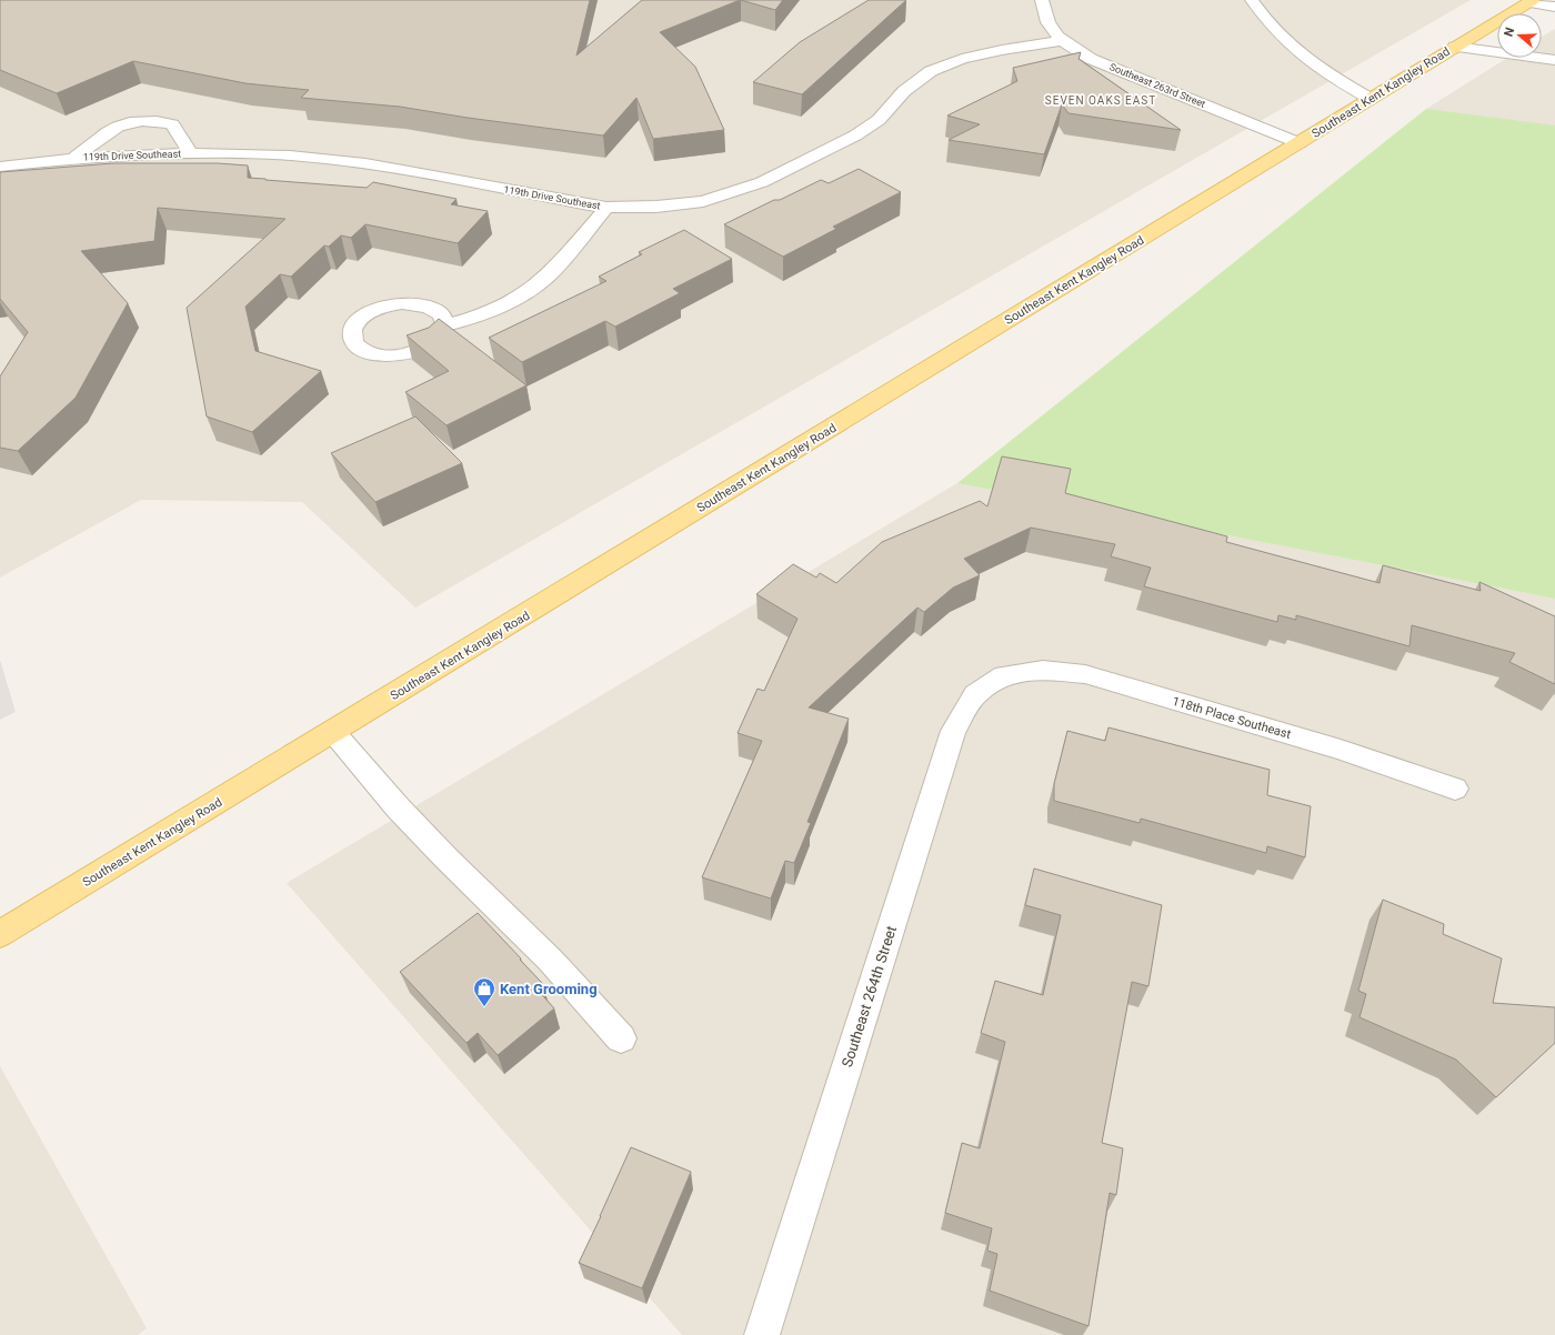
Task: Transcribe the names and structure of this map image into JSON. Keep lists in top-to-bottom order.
{
  "streets": {
    "main road": ["Southeast Kent Kangley Road"],
    "street": [
      "Southeast 263rd Street",
      "119th Drive Southeast",
      "118th Place Southeast",
      "Southeast 264th Street"
    ]
  },
  "crossings": [
    ["Southeast 263rd Street", "Southeast Kent Kangley Road"],
    ["Southeast 263rd Street", "119th Drive Southeast"],
    ["118th Place Southeast", "Southeast 264th Street"]
  ],
  "districts": ["SEVEN OAKS EAST"],
  "places": {
    "shop": ["Kent Grooming"]
  },
  "north": "left"
}
